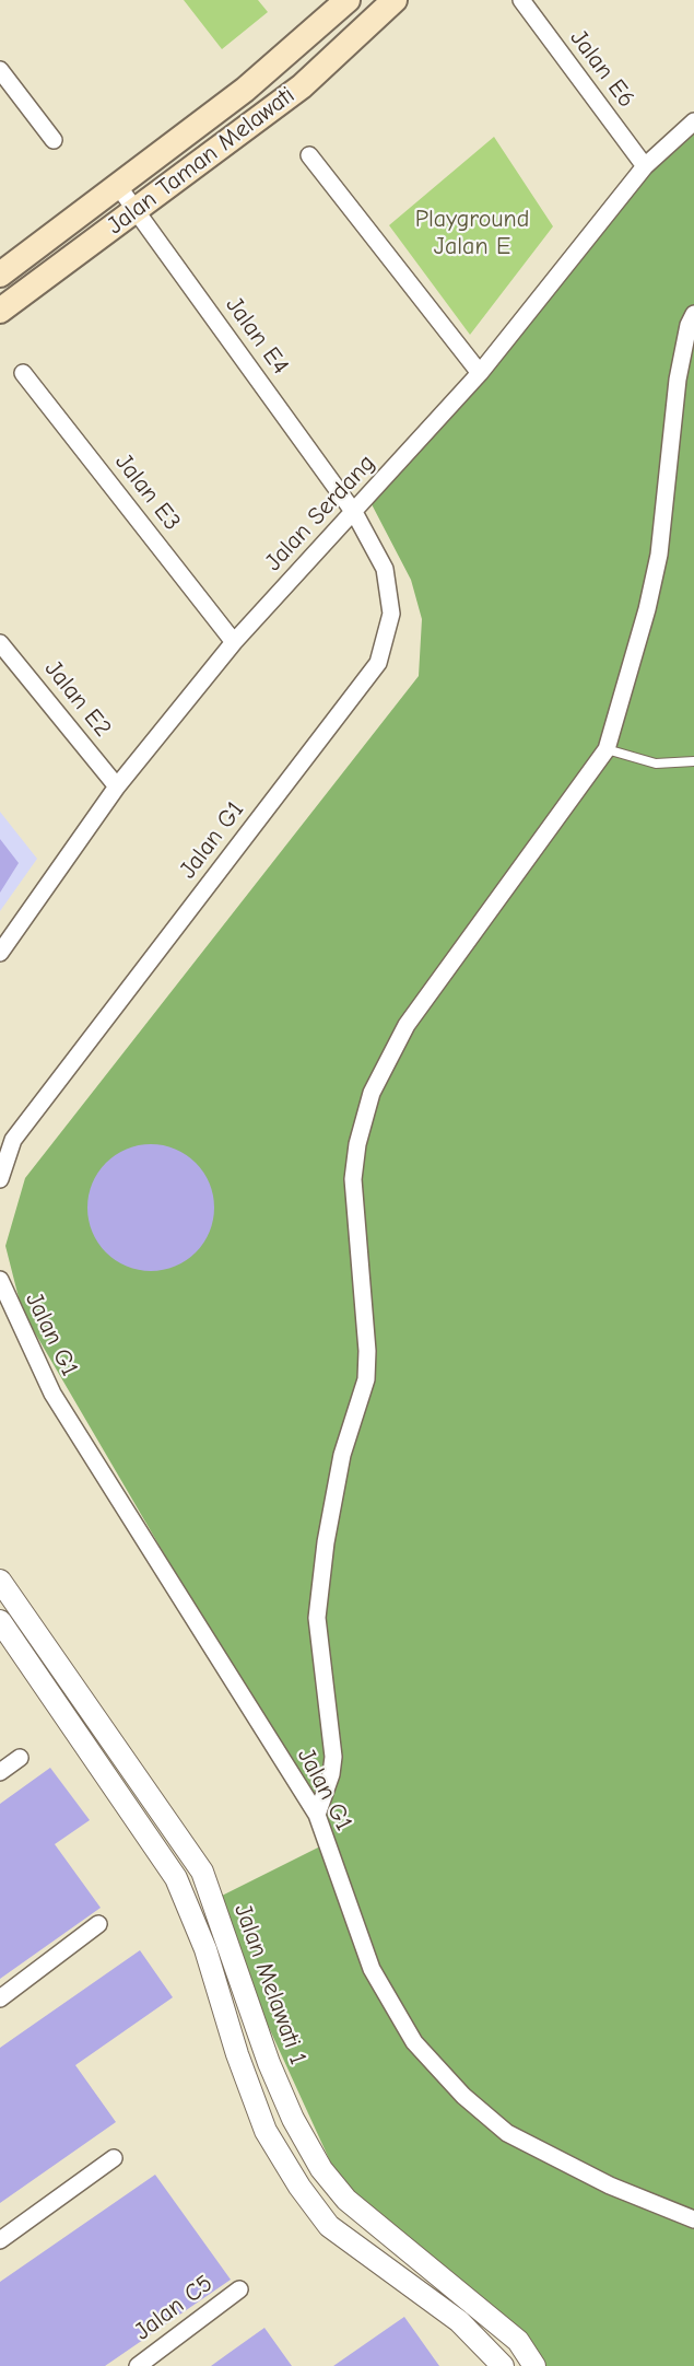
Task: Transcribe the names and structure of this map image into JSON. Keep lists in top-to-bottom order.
{
  "streets": {
    "main road": ["Jalan Taman Melawati"],
    "street": [
      "Jalan E6",
      "Jalan E4",
      "Jalan E3",
      "Jalan Serdang",
      "Jalan E2",
      "Jalan G1",
      "Jalan Melawati 1",
      "Jalan C5"
    ]
  },
  "crossings": [
    ["Jalan E6", "Jalan Serdang"],
    ["Jalan Taman Melawati", "Jalan E4"],
    ["Jalan E4", "Jalan Serdang"],
    ["Jalan E4", "Jalan G1"],
    ["Jalan E3", "Jalan Serdang"],
    ["Jalan Serdang", "Jalan E2"],
    ["Jalan Serdang", "Jalan G1"]
  ],
  "parks": ["Playground Jalan E"]
}
